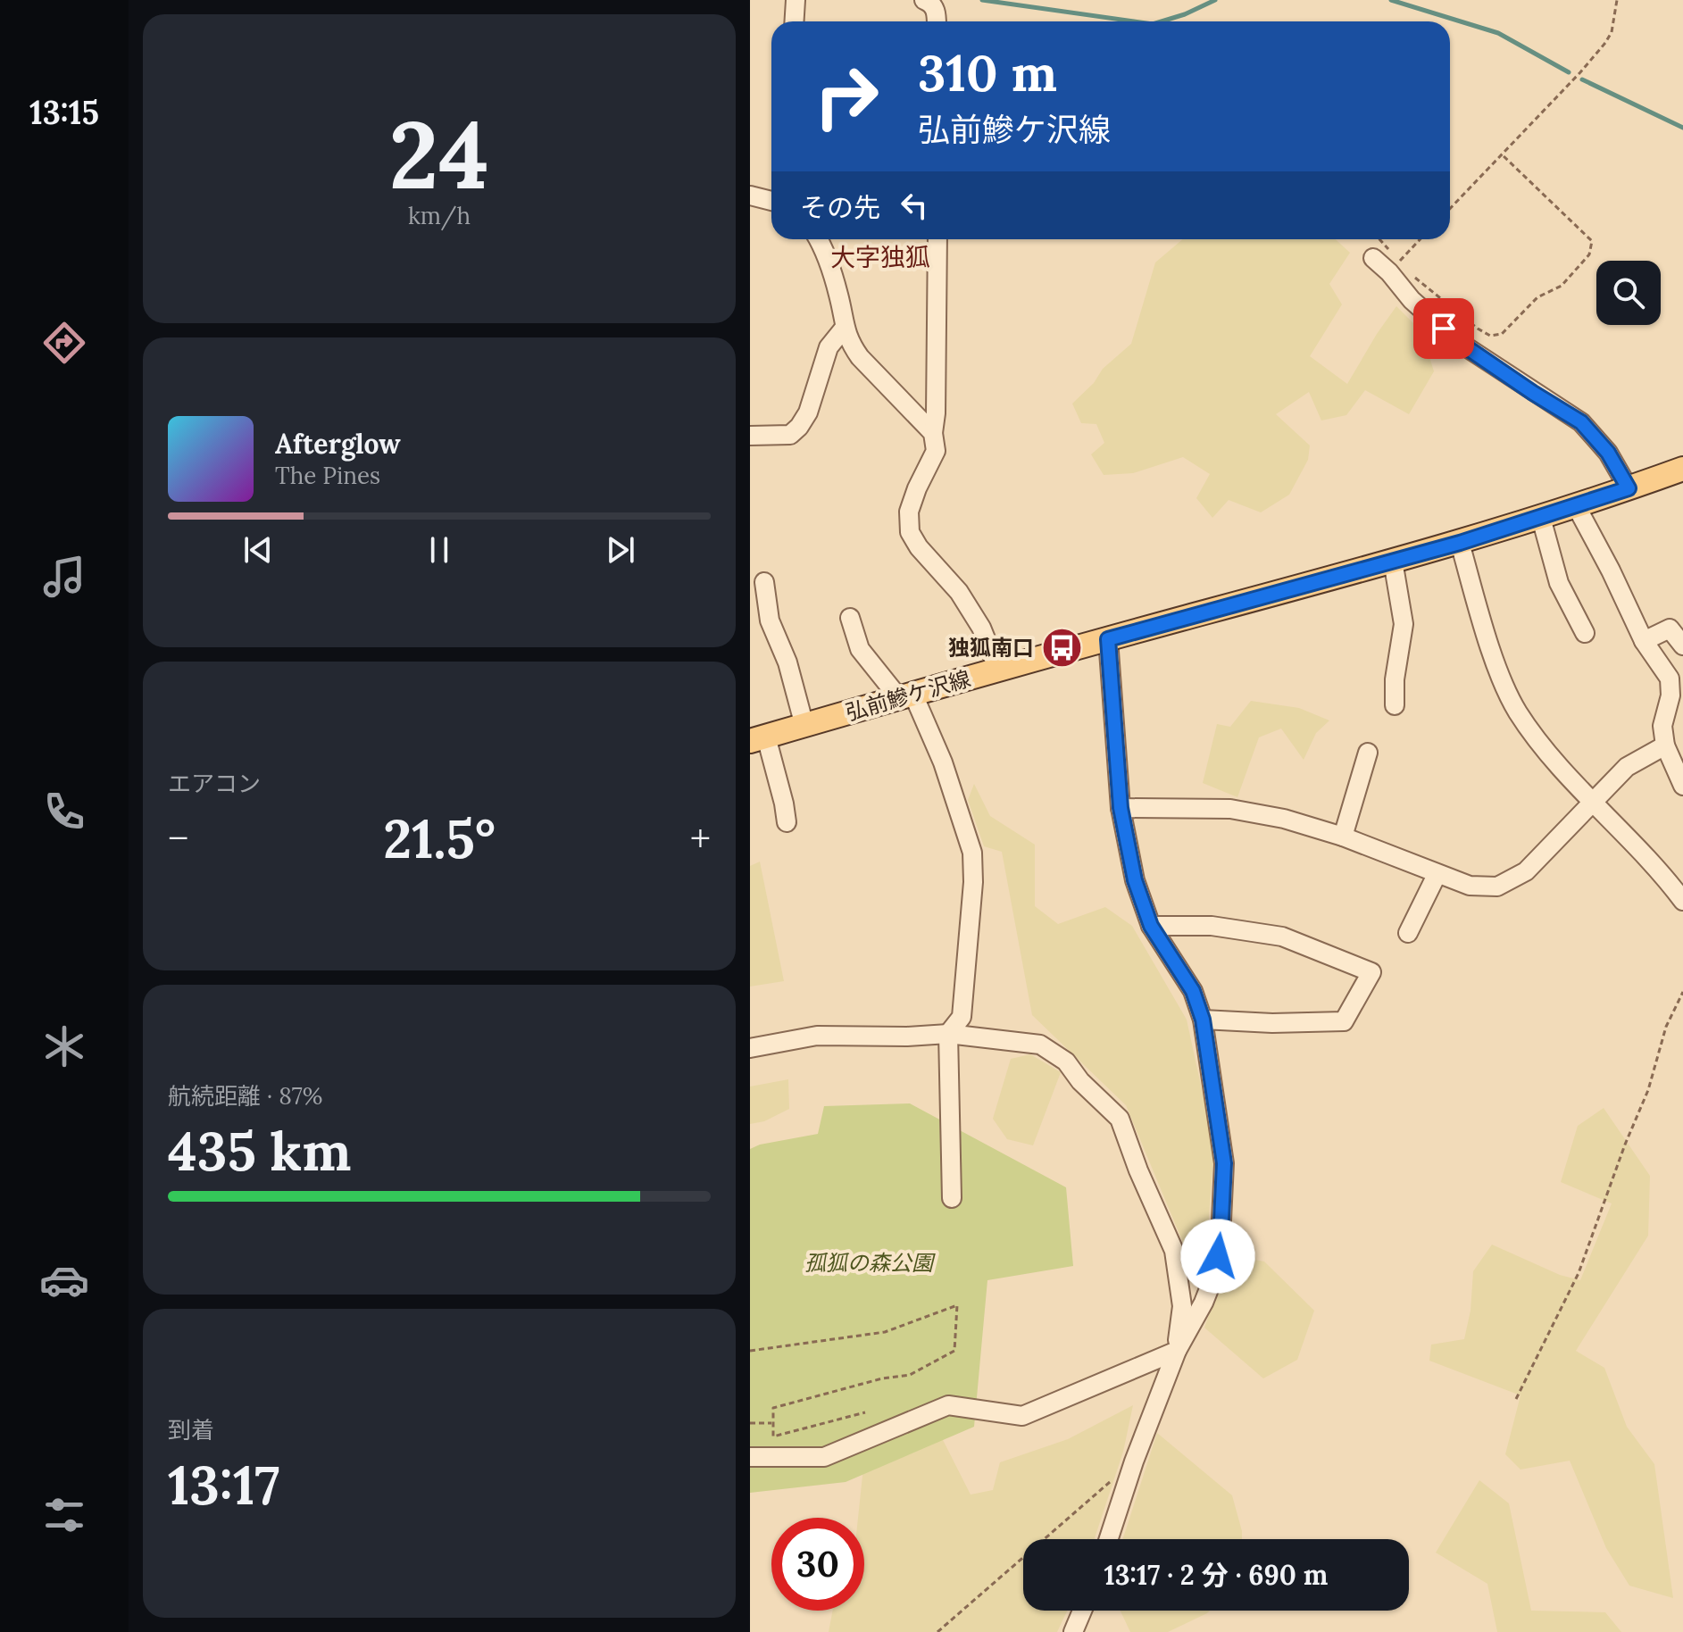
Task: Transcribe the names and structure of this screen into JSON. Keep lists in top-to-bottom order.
{
  "streets": {
    "main road": ["弘前鰺ケ沢線"]
  },
  "districts": ["大字独狐"],
  "parks": ["孤狐の森公園"],
  "places": {
    "bus stop": ["独狐南口"]
  },
  "page": {
    "tabs": "13:15",
    "tile": [
      ["24", "km/h"],
      "エアコン",
      ["航続距離 · 87%", "435 km"],
      ["到着", "13:17"]
    ],
    "turn": ["310 m", "弘前鰺ケ沢線"],
    "then": "その先",
    "song": ["Afterglow", "The Pines"],
    "heat": ["−", "21.5°", "+"],
    "limit": "30",
    "trip": "13:17 · 2 分 · 690 m"
  }
}
